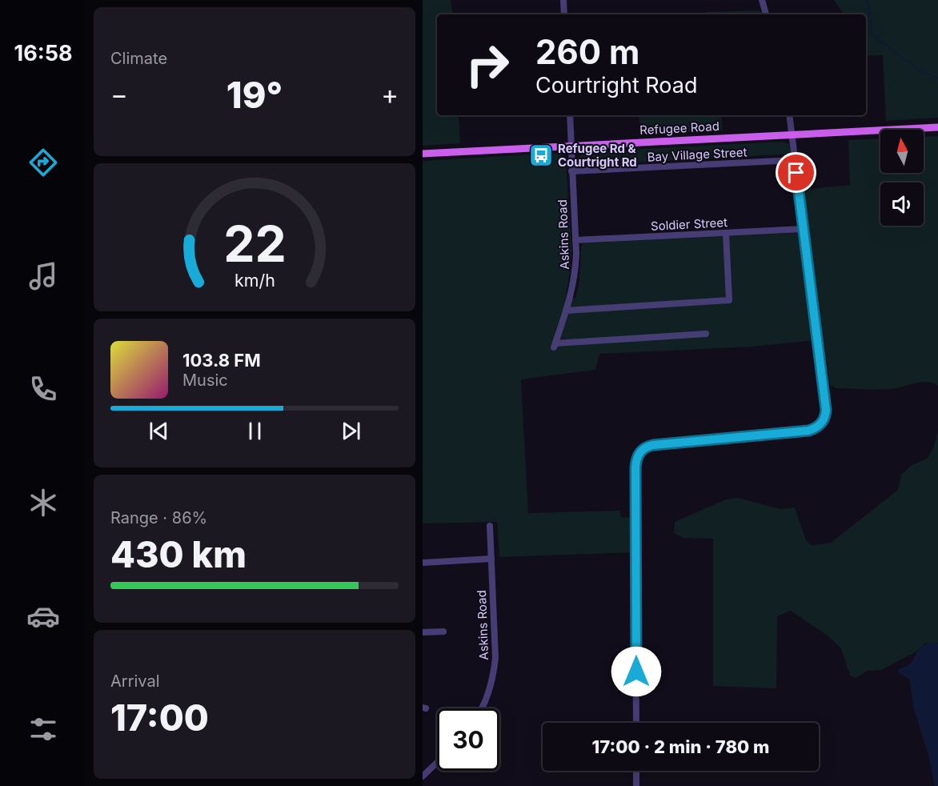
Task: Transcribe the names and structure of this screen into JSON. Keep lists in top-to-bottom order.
{
  "streets": {
    "main road": ["Refugee Road"],
    "street": ["Bay Village Street", "Soldier Street", "Askins Road"]
  },
  "crossings": [
    ["Refugee Road", "Askins Road"],
    ["Bay Village Street", "Askins Road"],
    ["Soldier Street", "Askins Road"]
  ],
  "places": {
    "bus stop": ["Refugee Rd & Courtright Rd"]
  },
  "north": "top",
  "page": {
    "tabs": "16:58",
    "tile": [
      "Climate",
      ["Range · 86%", "430 km"],
      ["Arrival", "17:00"]
    ],
    "turn": ["260 m", "Courtright Road"],
    "heat": ["−", "19°", "+"],
    "song": ["103.8 FM", "Music"],
    "limit": "30",
    "trip": "17:00 · 2 min · 780 m",
    "gauge": ["22", "km/h"]
  }
}
